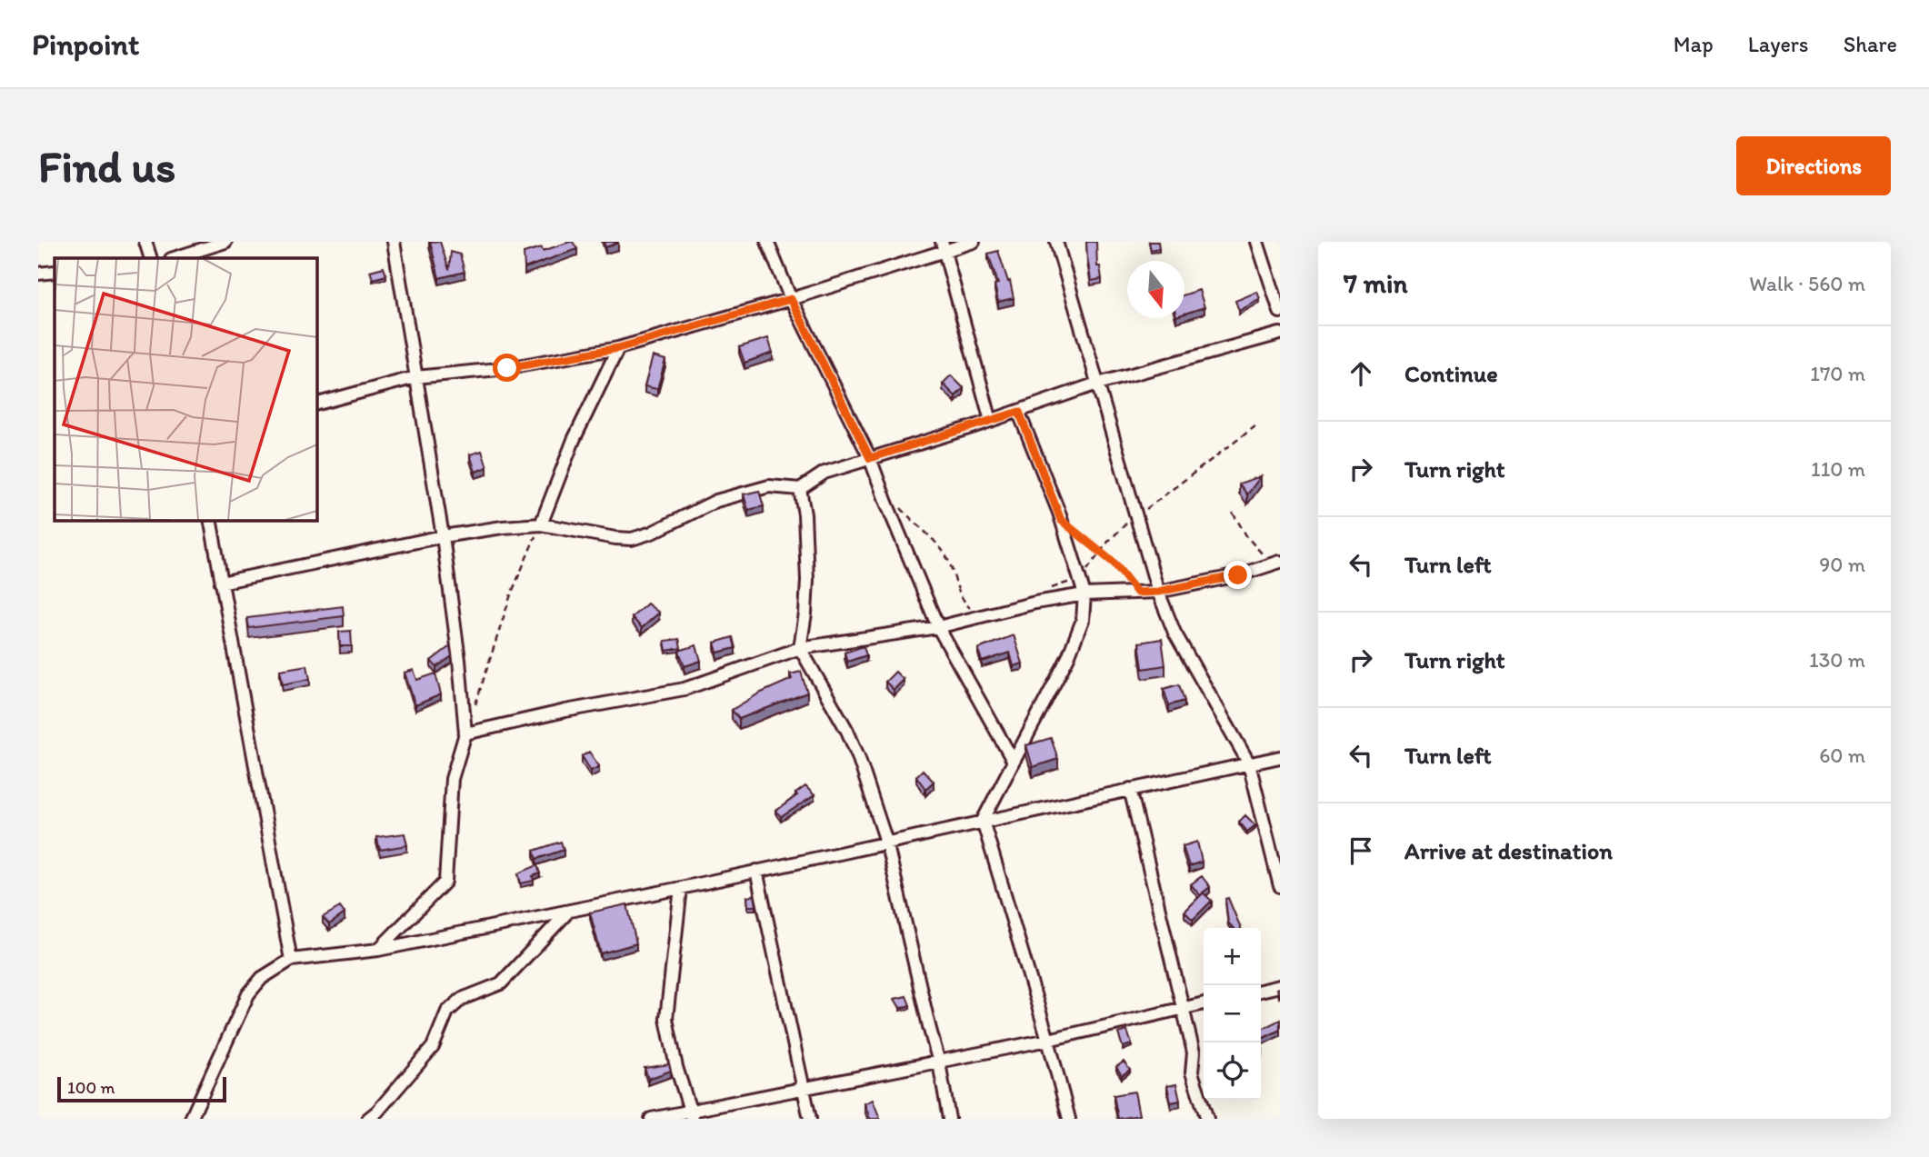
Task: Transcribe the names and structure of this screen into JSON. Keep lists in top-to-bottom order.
{
  "scale_bar": "100 m",
  "north": "bottom",
  "page": {
    "header": "Pinpoint",
    "nav": ["Map", "Layers", "Share"],
    "buttons": "Directions",
    "title": "Find us",
    "heading": ["7 min", "Walk · 560 m"],
    "list": [
      ["Continue", "170 m"],
      ["Turn right", "110 m"],
      ["Turn left", "90 m"],
      ["Turn right", "130 m"],
      ["Turn left", "60 m"],
      "Arrive at destination"
    ],
    "map_buttons": ["+", "−"],
    "scale": "100 m"
  }
}
